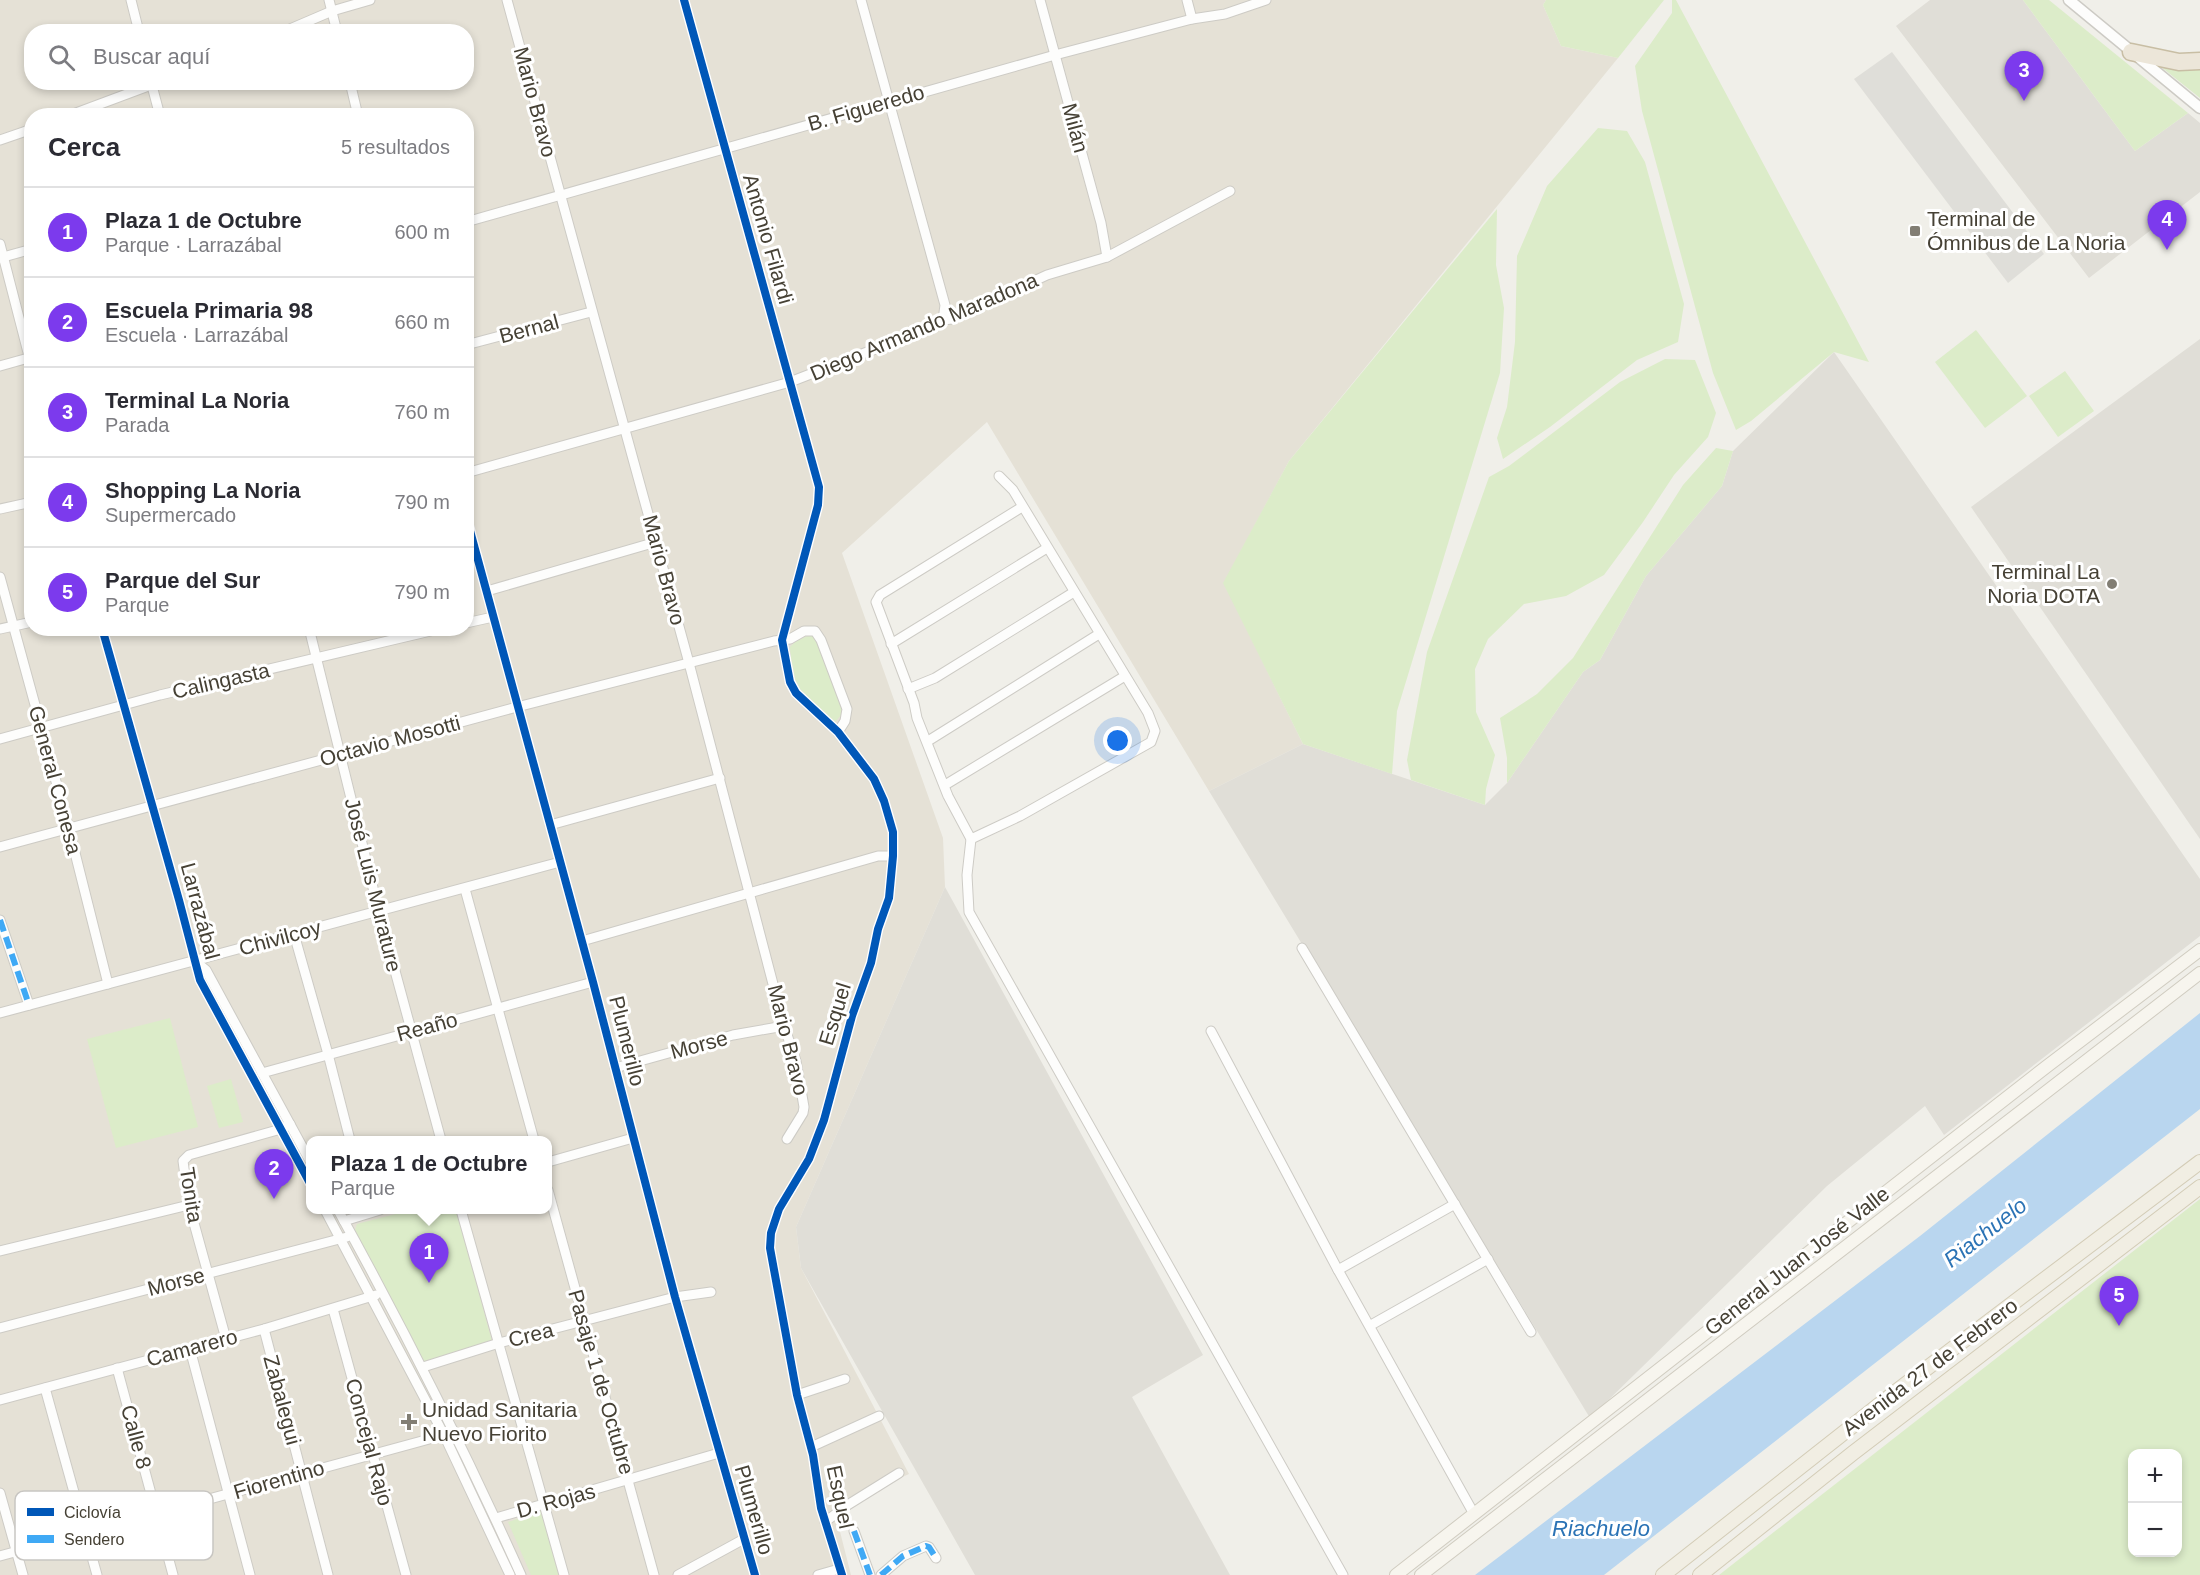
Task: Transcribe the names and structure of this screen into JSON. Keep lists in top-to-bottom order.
{
  "streets": {
    "main road": ["General Juan José Valle", "Avenida 27 de Febrero"],
    "street": [
      "Mario Bravo",
      "B. Figueredo",
      "Milán",
      "Antonio Filardi",
      "Diego Armando Maradona",
      "Bernal",
      "Calingasta",
      "Octavio Mosotti",
      "General Conesa",
      "José Luis Murature",
      "Larrazábal",
      "Chivilcoy",
      "Esquel",
      "Reaño",
      "Plumerillo",
      "Morse",
      "Tonita",
      "Crea",
      "Camarero",
      "Pasaje 1 de Octubre",
      "Zabalegui",
      "Calle 8",
      "Concejal Rajo",
      "Fiorentino",
      "D. Rojas"
    ]
  },
  "crossings": [
    ["Mario Bravo", "B. Figueredo"],
    ["Mario Bravo", "Diego Armando Maradona"],
    ["Mario Bravo", "Bernal"],
    ["Mario Bravo", "Octavio Mosotti"],
    ["Mario Bravo", "Morse"],
    ["B. Figueredo", "Milán"],
    ["B. Figueredo", "Antonio Filardi"],
    ["Milán", "Diego Armando Maradona"],
    ["Antonio Filardi", "Diego Armando Maradona"],
    ["Antonio Filardi", "Esquel"],
    ["Calingasta", "General Conesa"],
    ["Calingasta", "José Luis Murature"],
    ["Calingasta", "Larrazábal"],
    ["Octavio Mosotti", "General Conesa"],
    ["Octavio Mosotti", "José Luis Murature"],
    ["Octavio Mosotti", "Larrazábal"],
    ["Octavio Mosotti", "Esquel"],
    ["Octavio Mosotti", "Plumerillo"],
    ["General Conesa", "Chivilcoy"],
    ["José Luis Murature", "Chivilcoy"],
    ["José Luis Murature", "Reaño"],
    ["Larrazábal", "Chivilcoy"],
    ["Larrazábal", "Reaño"],
    ["Larrazábal", "Tonita"],
    ["Chivilcoy", "Plumerillo"],
    ["Reaño", "Plumerillo"],
    ["Plumerillo", "Morse"],
    ["Plumerillo", "Crea"],
    ["Plumerillo", "D. Rojas"],
    ["Morse", "Tonita"],
    ["Tonita", "Camarero"],
    ["Crea", "Pasaje 1 de Octubre"],
    ["Camarero", "Zabalegui"],
    ["Camarero", "Calle 8"],
    ["Camarero", "Concejal Rajo"],
    ["Pasaje 1 de Octubre", "D. Rojas"],
    ["Zabalegui", "Fiorentino"],
    ["Concejal Rajo", "Fiorentino"]
  ],
  "water": ["Riachuelo"],
  "places": {
    "transit": ["Terminal de Ómnibus de La Noria"],
    "other": ["Terminal La Noria DOTA"],
    "health": ["Unidad Sanitaria Nuevo Fiorito"]
  },
  "legend": ["Ciclovía", "Sendero"],
  "page": {
    "search": "Buscar aquí",
    "pins": [
      "3",
      "4",
      "2",
      "1",
      "5"
    ],
    "heading": ["Cerca", "5 resultados"],
    "list": [
      {
        "mark": "1",
        "name": "Plaza 1 de Octubre",
        "note": "Parque · Larrazábal",
        "value": "600 m"
      },
      {
        "mark": "2",
        "name": "Escuela Primaria 98",
        "note": "Escuela · Larrazábal",
        "value": "660 m"
      },
      {
        "mark": "3",
        "name": "Terminal La Noria",
        "note": "Parada",
        "value": "760 m"
      },
      {
        "mark": "4",
        "name": "Shopping La Noria",
        "note": "Supermercado",
        "value": "790 m"
      },
      {
        "mark": "5",
        "name": "Parque del Sur",
        "note": "Parque",
        "value": "790 m"
      }
    ],
    "popup": ["Plaza 1 de Octubre", "Parque"],
    "map_buttons": ["+", "−"]
  }
}
